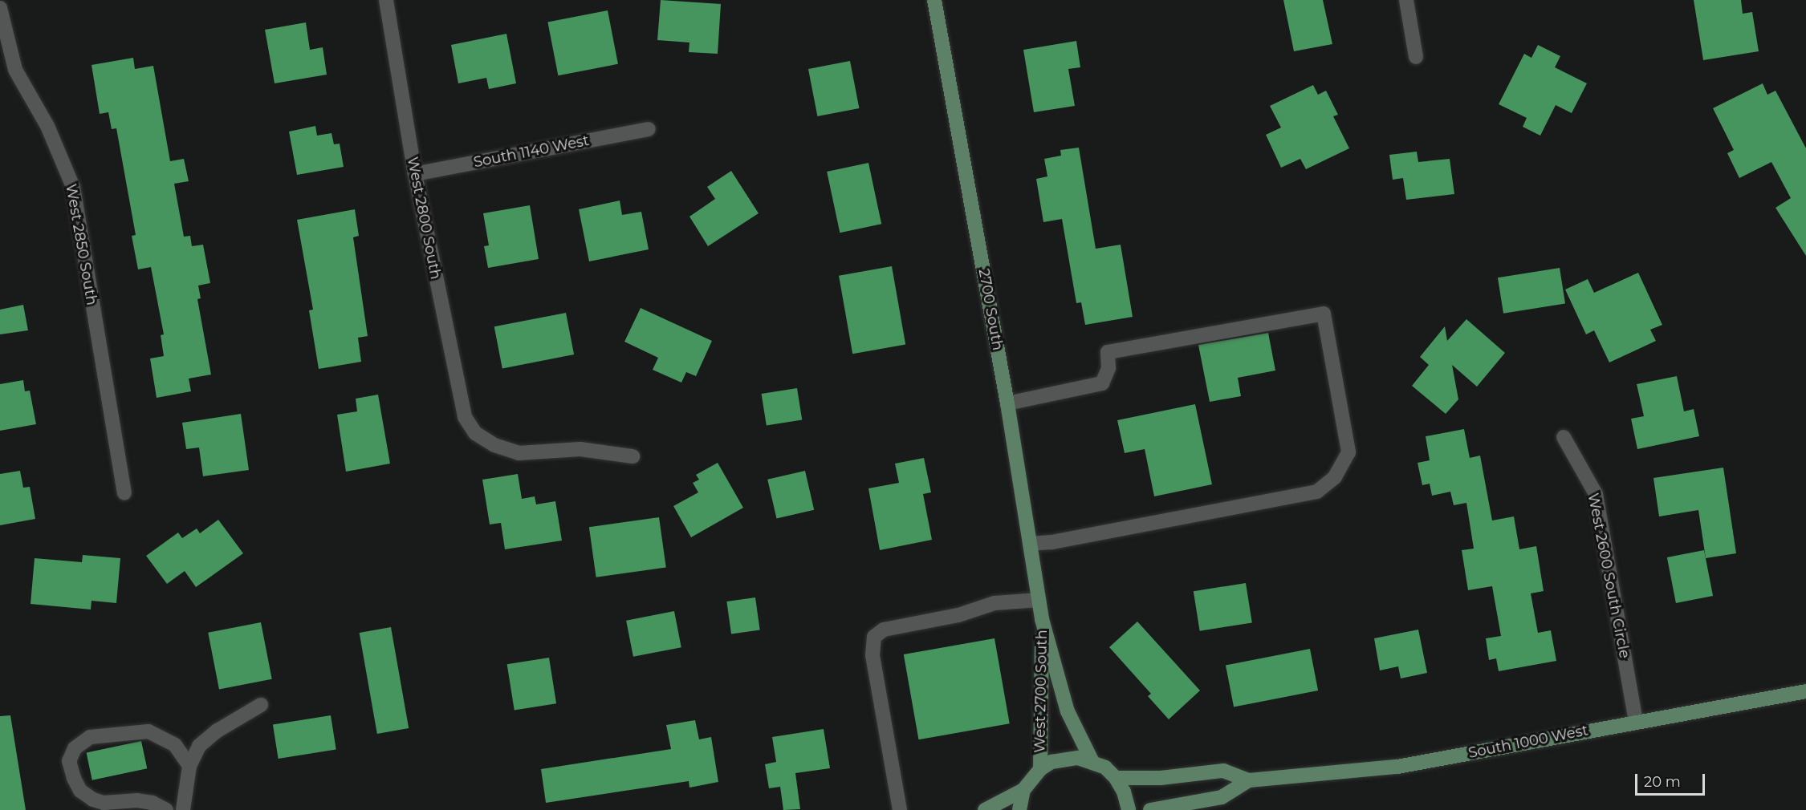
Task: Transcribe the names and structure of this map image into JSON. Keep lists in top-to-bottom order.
{
  "streets": {
    "main road": ["2700 South", "West 2700 South", "South 1000 West"],
    "street": [
      "South 1140 West",
      "West 2800 South",
      "West 2850 South",
      "West 2600 South Circle"
    ]
  },
  "crossings": [
    ["South 1140 West", "West 2800 South"],
    ["2700 South", "West 2700 South"],
    ["West 2600 South Circle", "South 1000 West"]
  ],
  "scale_bar": "20 m"
}
